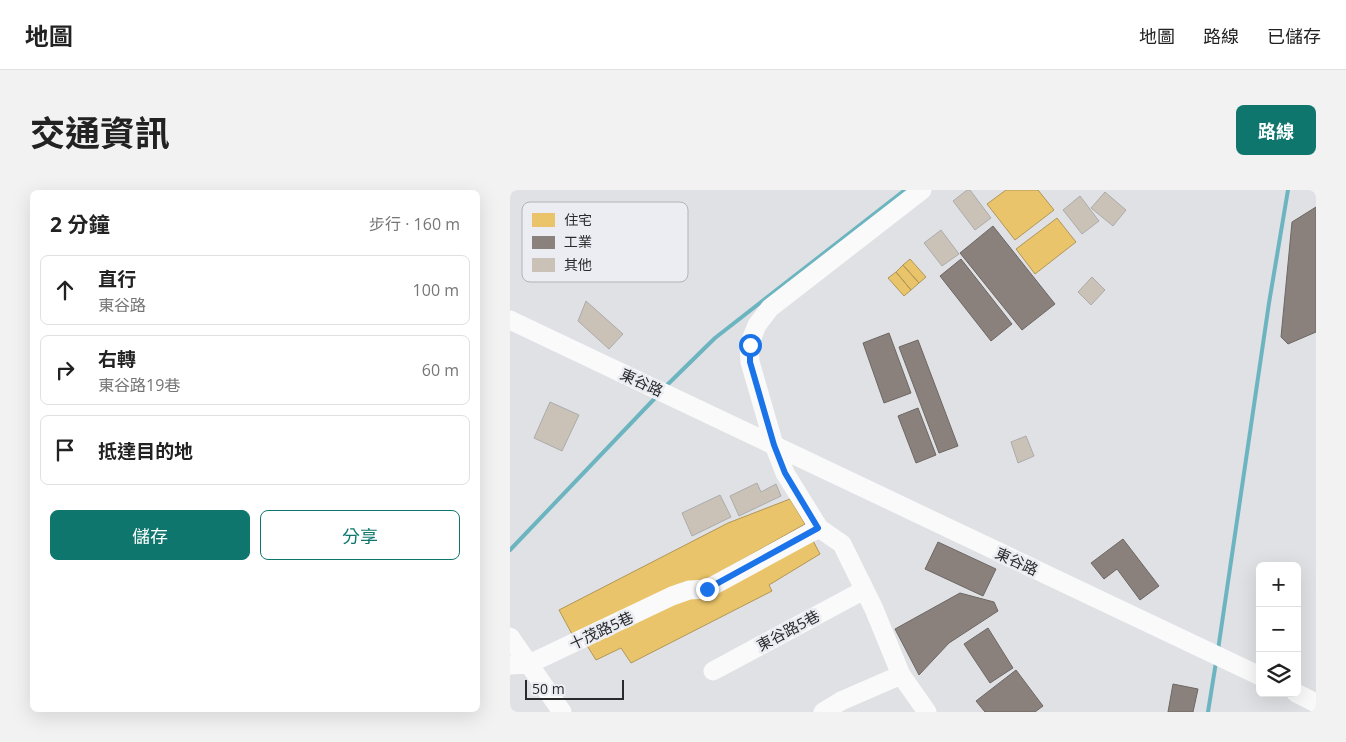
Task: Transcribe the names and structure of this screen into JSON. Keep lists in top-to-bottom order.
{
  "streets": {
    "street": ["東谷路", "十茂路5巷", "東谷路5巷"]
  },
  "legend": ["住宅", "工業", "其他"],
  "scale_bar": "50 m",
  "page": {
    "header": "地圖",
    "nav": ["地圖", "路線", "已儲存"],
    "title": "交通資訊",
    "buttons": [
      "路線",
      ["儲存", "分享"]
    ],
    "heading": ["2 分鐘", "步行 · 160 m"],
    "list": [
      ["直行", "東谷路", "100 m"],
      ["右轉", "東谷路19巷", "60 m"],
      "抵達目的地"
    ],
    "map_buttons": ["+", "−"],
    "scale": "50 m"
  }
}
